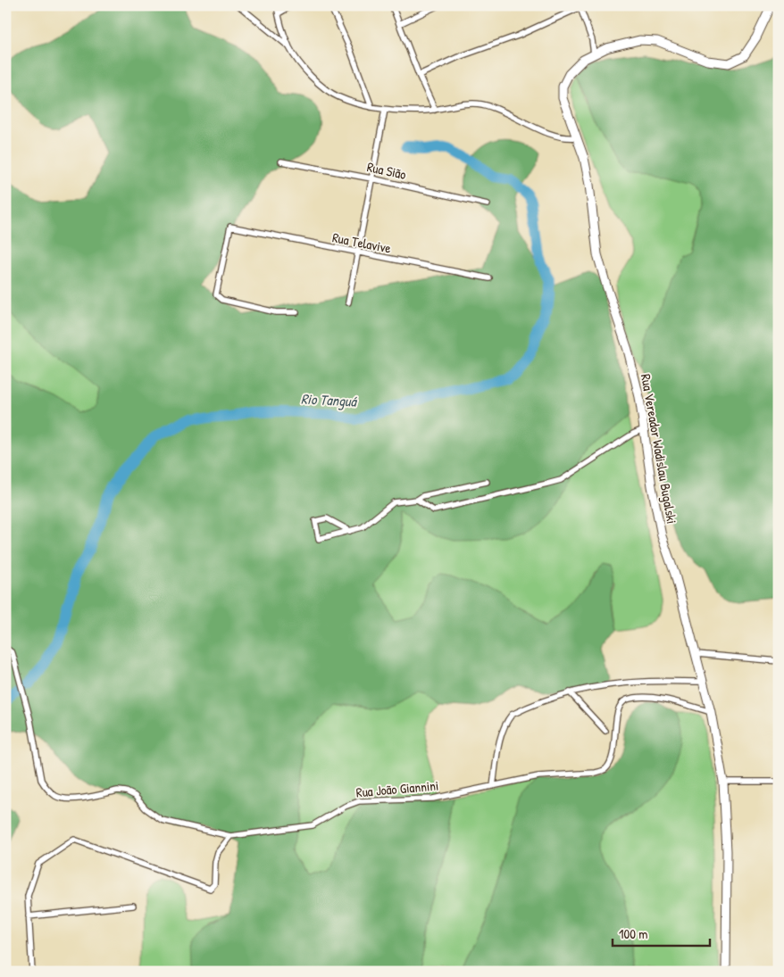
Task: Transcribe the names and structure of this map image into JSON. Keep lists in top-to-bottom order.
{
  "streets": {
    "main road": ["Rua Vereador Wadislau Bugalski"],
    "street": ["Rua Sião", "Rua Telavive", "Rua João Giannini"]
  },
  "crossings": [
    ["Rua Vereador Wadislau Bugalski", "Rua João Giannini"]
  ],
  "water": ["Rio Tanguá"],
  "scale_bar": "100 m"
}
